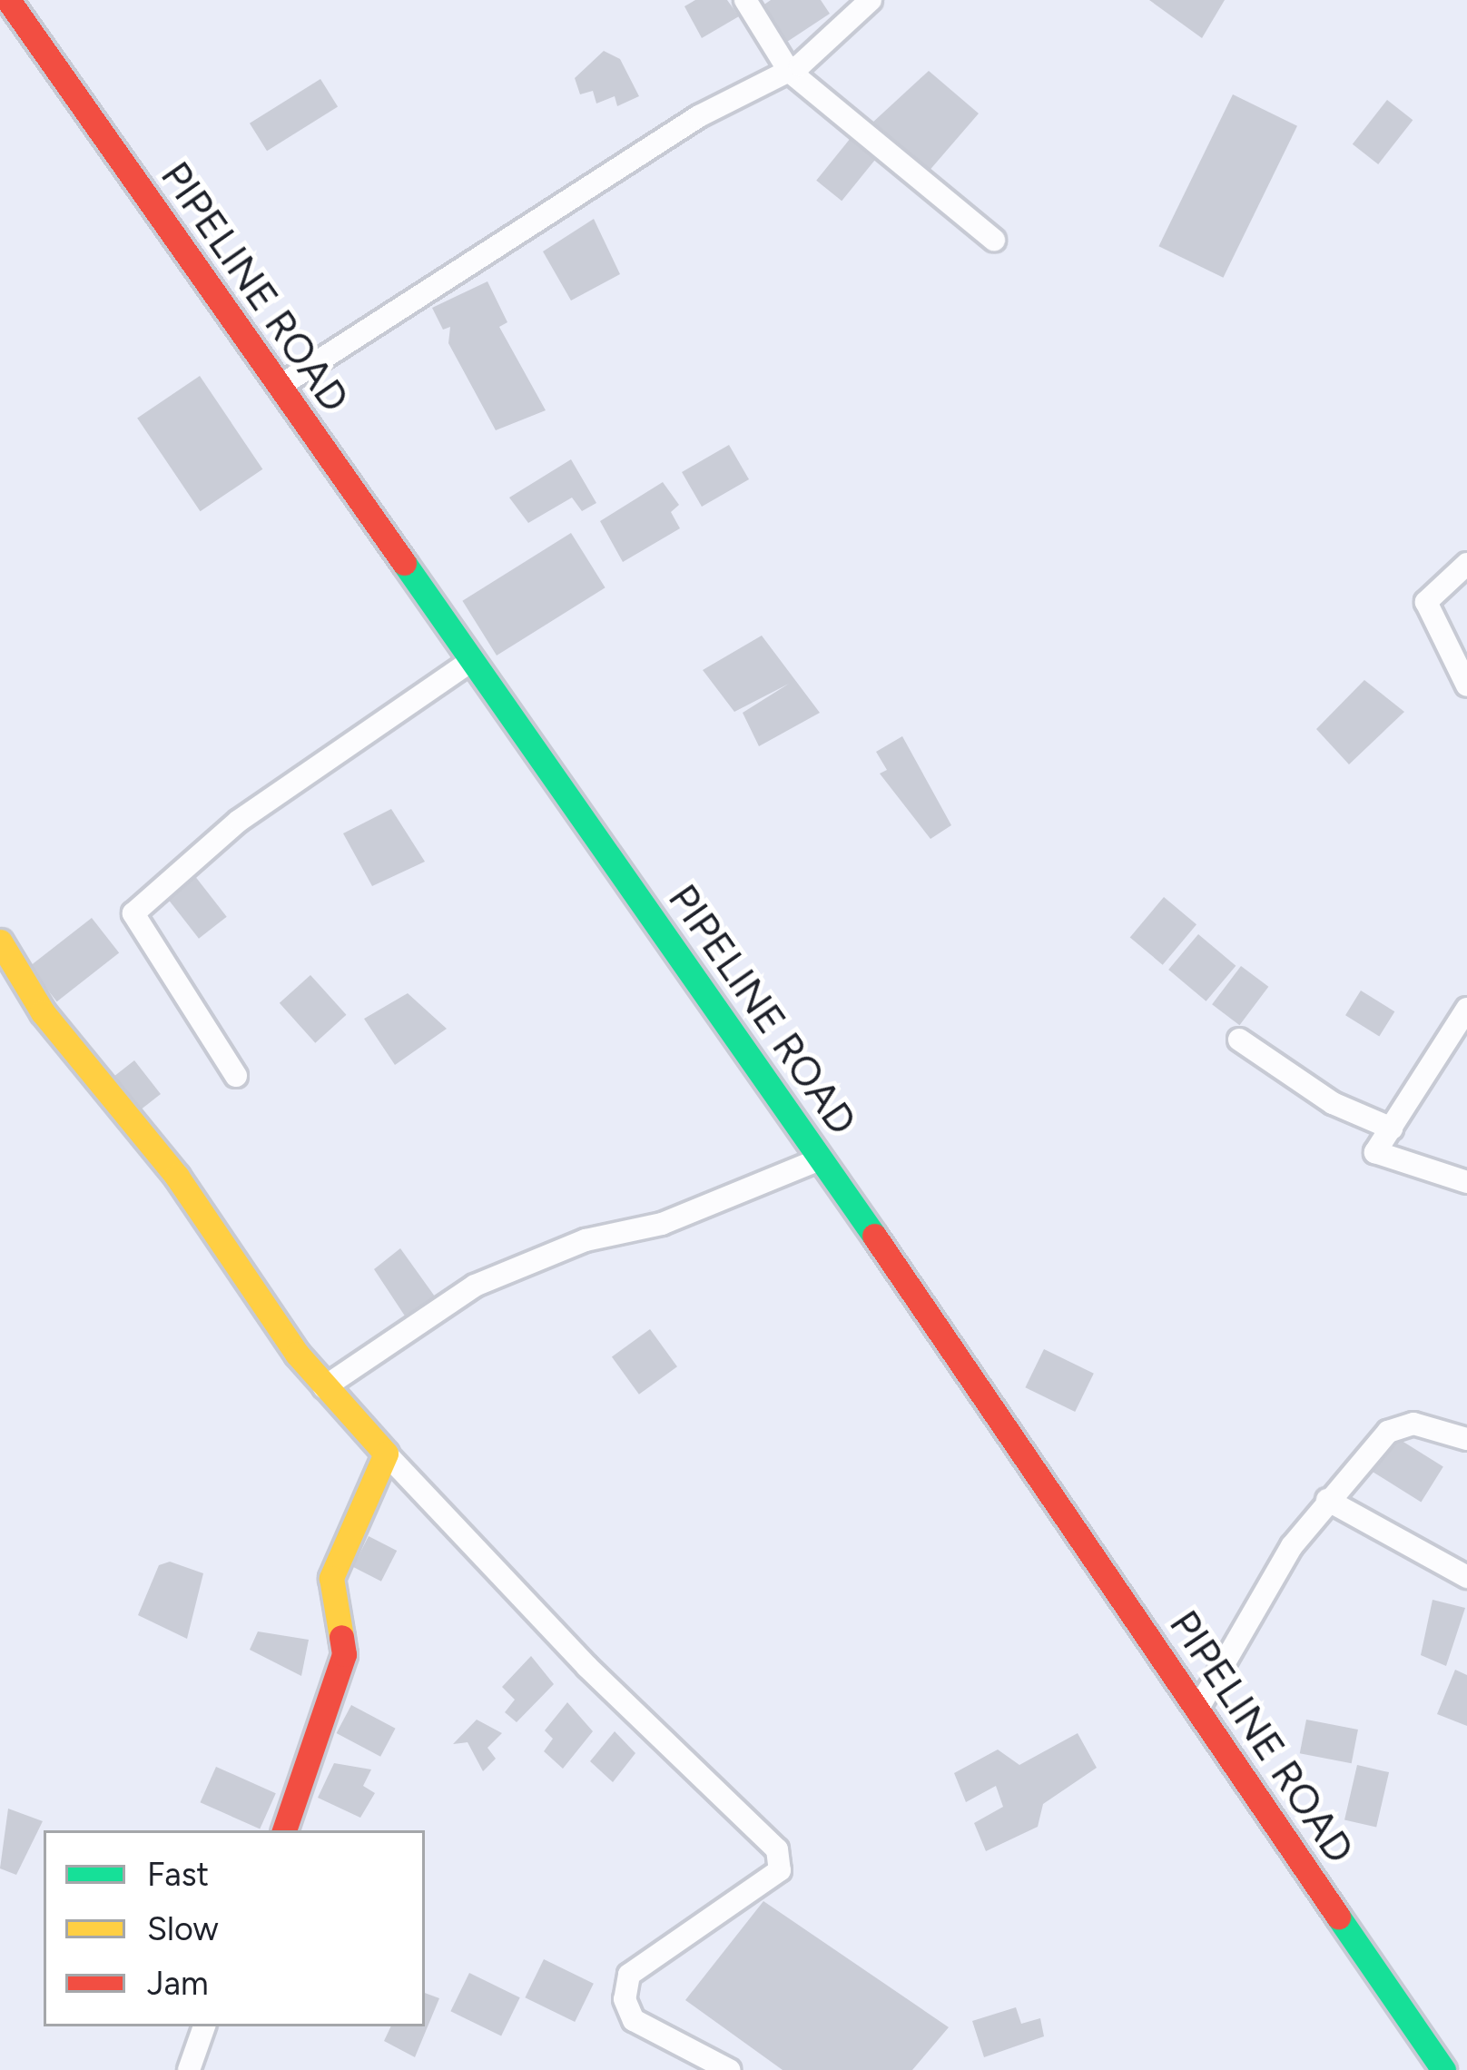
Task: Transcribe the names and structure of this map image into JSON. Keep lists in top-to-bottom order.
{
  "streets": {
    "street": ["PIPELINE ROAD"]
  },
  "legend": ["Fast", "Slow", "Jam"]
}
